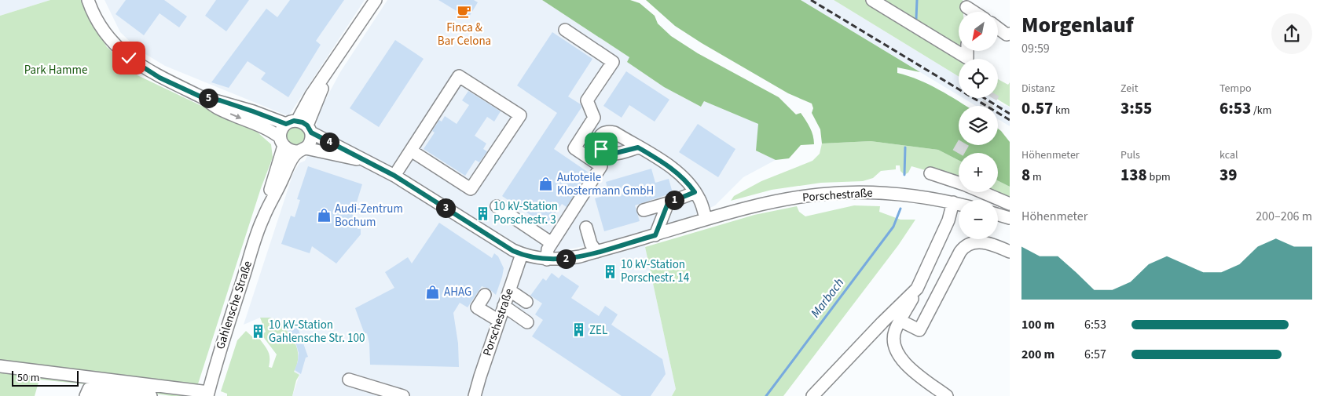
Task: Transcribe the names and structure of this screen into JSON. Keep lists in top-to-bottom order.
{
  "streets": {
    "street": ["Porschestraße", "Gahlensche Straße"]
  },
  "crossings": [
    ["Porschestraße", "Gahlensche Straße"]
  ],
  "water": ["Marbach"],
  "parks": ["Park Hamme"],
  "places": {
    "cafe": ["Finca & Bar Celona"],
    "shop": ["Autoteile Klostermann GmbH", "Audi-Zentrum Bochum", "AHAG"],
    "building": [
      "10 kV-Station Porschestr. 3",
      "10 kV-Station Porschestr. 14",
      "ZEL",
      "10 kV-Station Gahlensche Str. 100"
    ]
  },
  "scale_bar": "50 m",
  "north": "bottom left",
  "page": {
    "heading": ["Morgenlauf", "09:59"],
    "map_buttons": ["+", "−"],
    "stats": [
      ["Distanz", "0.57 km"],
      ["Zeit", "3:55"],
      ["Tempo", "6:53 /km"],
      ["Höhenmeter", "8 m"],
      ["Puls", "138 bpm"],
      ["kcal", "39"]
    ],
    "pins": [
      "5",
      "4",
      "1",
      "3",
      "2"
    ],
    "chart": ["Höhenmeter", "200–206 m"],
    "list": [
      {
        "name": "100 m",
        "note": "6:53"
      },
      {
        "name": "200 m",
        "note": "6:57"
      }
    ],
    "scale": "50 m"
  }
}
